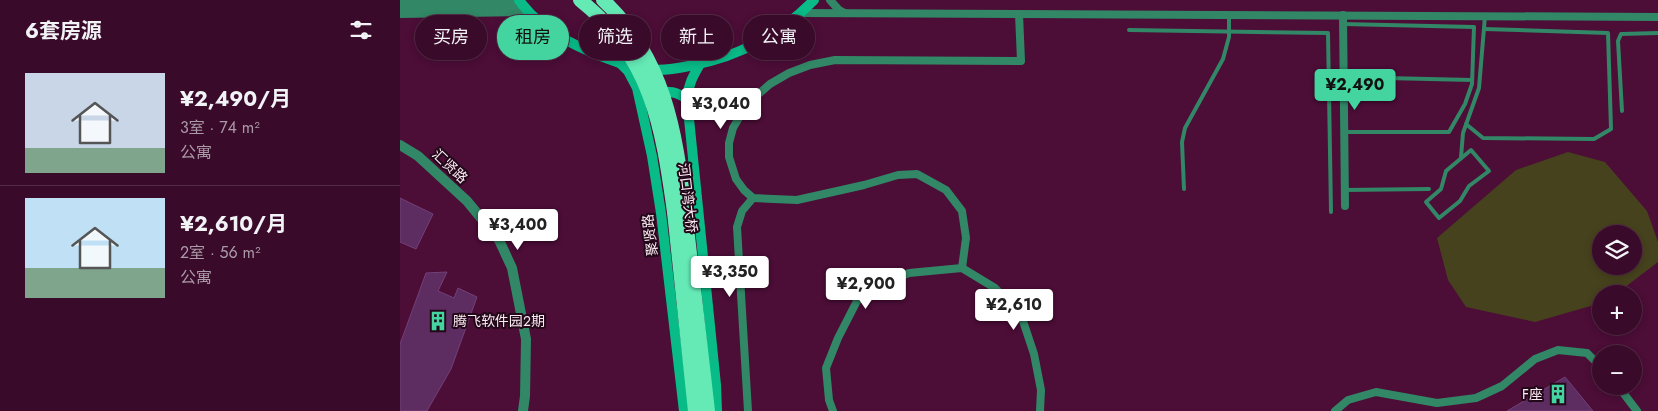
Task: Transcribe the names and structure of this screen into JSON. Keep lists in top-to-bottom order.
{
  "streets": {
    "highway": ["河口湾大桥"],
    "main road": ["聚贤路"],
    "street": ["汇贤路"]
  },
  "places": {
    "building": ["腾飞软件园2期", "F座"]
  },
  "page": {
    "heading": "6套房源",
    "chip": [
      "买房",
      "租房",
      "筛选",
      "新上",
      "公寓"
    ],
    "list": [
      {
        "name": "¥2,490/月",
        "note": "3室 · 74 m² · 公寓"
      },
      {
        "name": "¥2,610/月",
        "note": "2室 · 56 m² · 公寓"
      }
    ],
    "price": [
      "¥2,490",
      "¥3,040",
      "¥3,400",
      "¥3,350",
      "¥2,900",
      "¥2,610"
    ],
    "map_buttons": ["+", "−"]
  }
}
